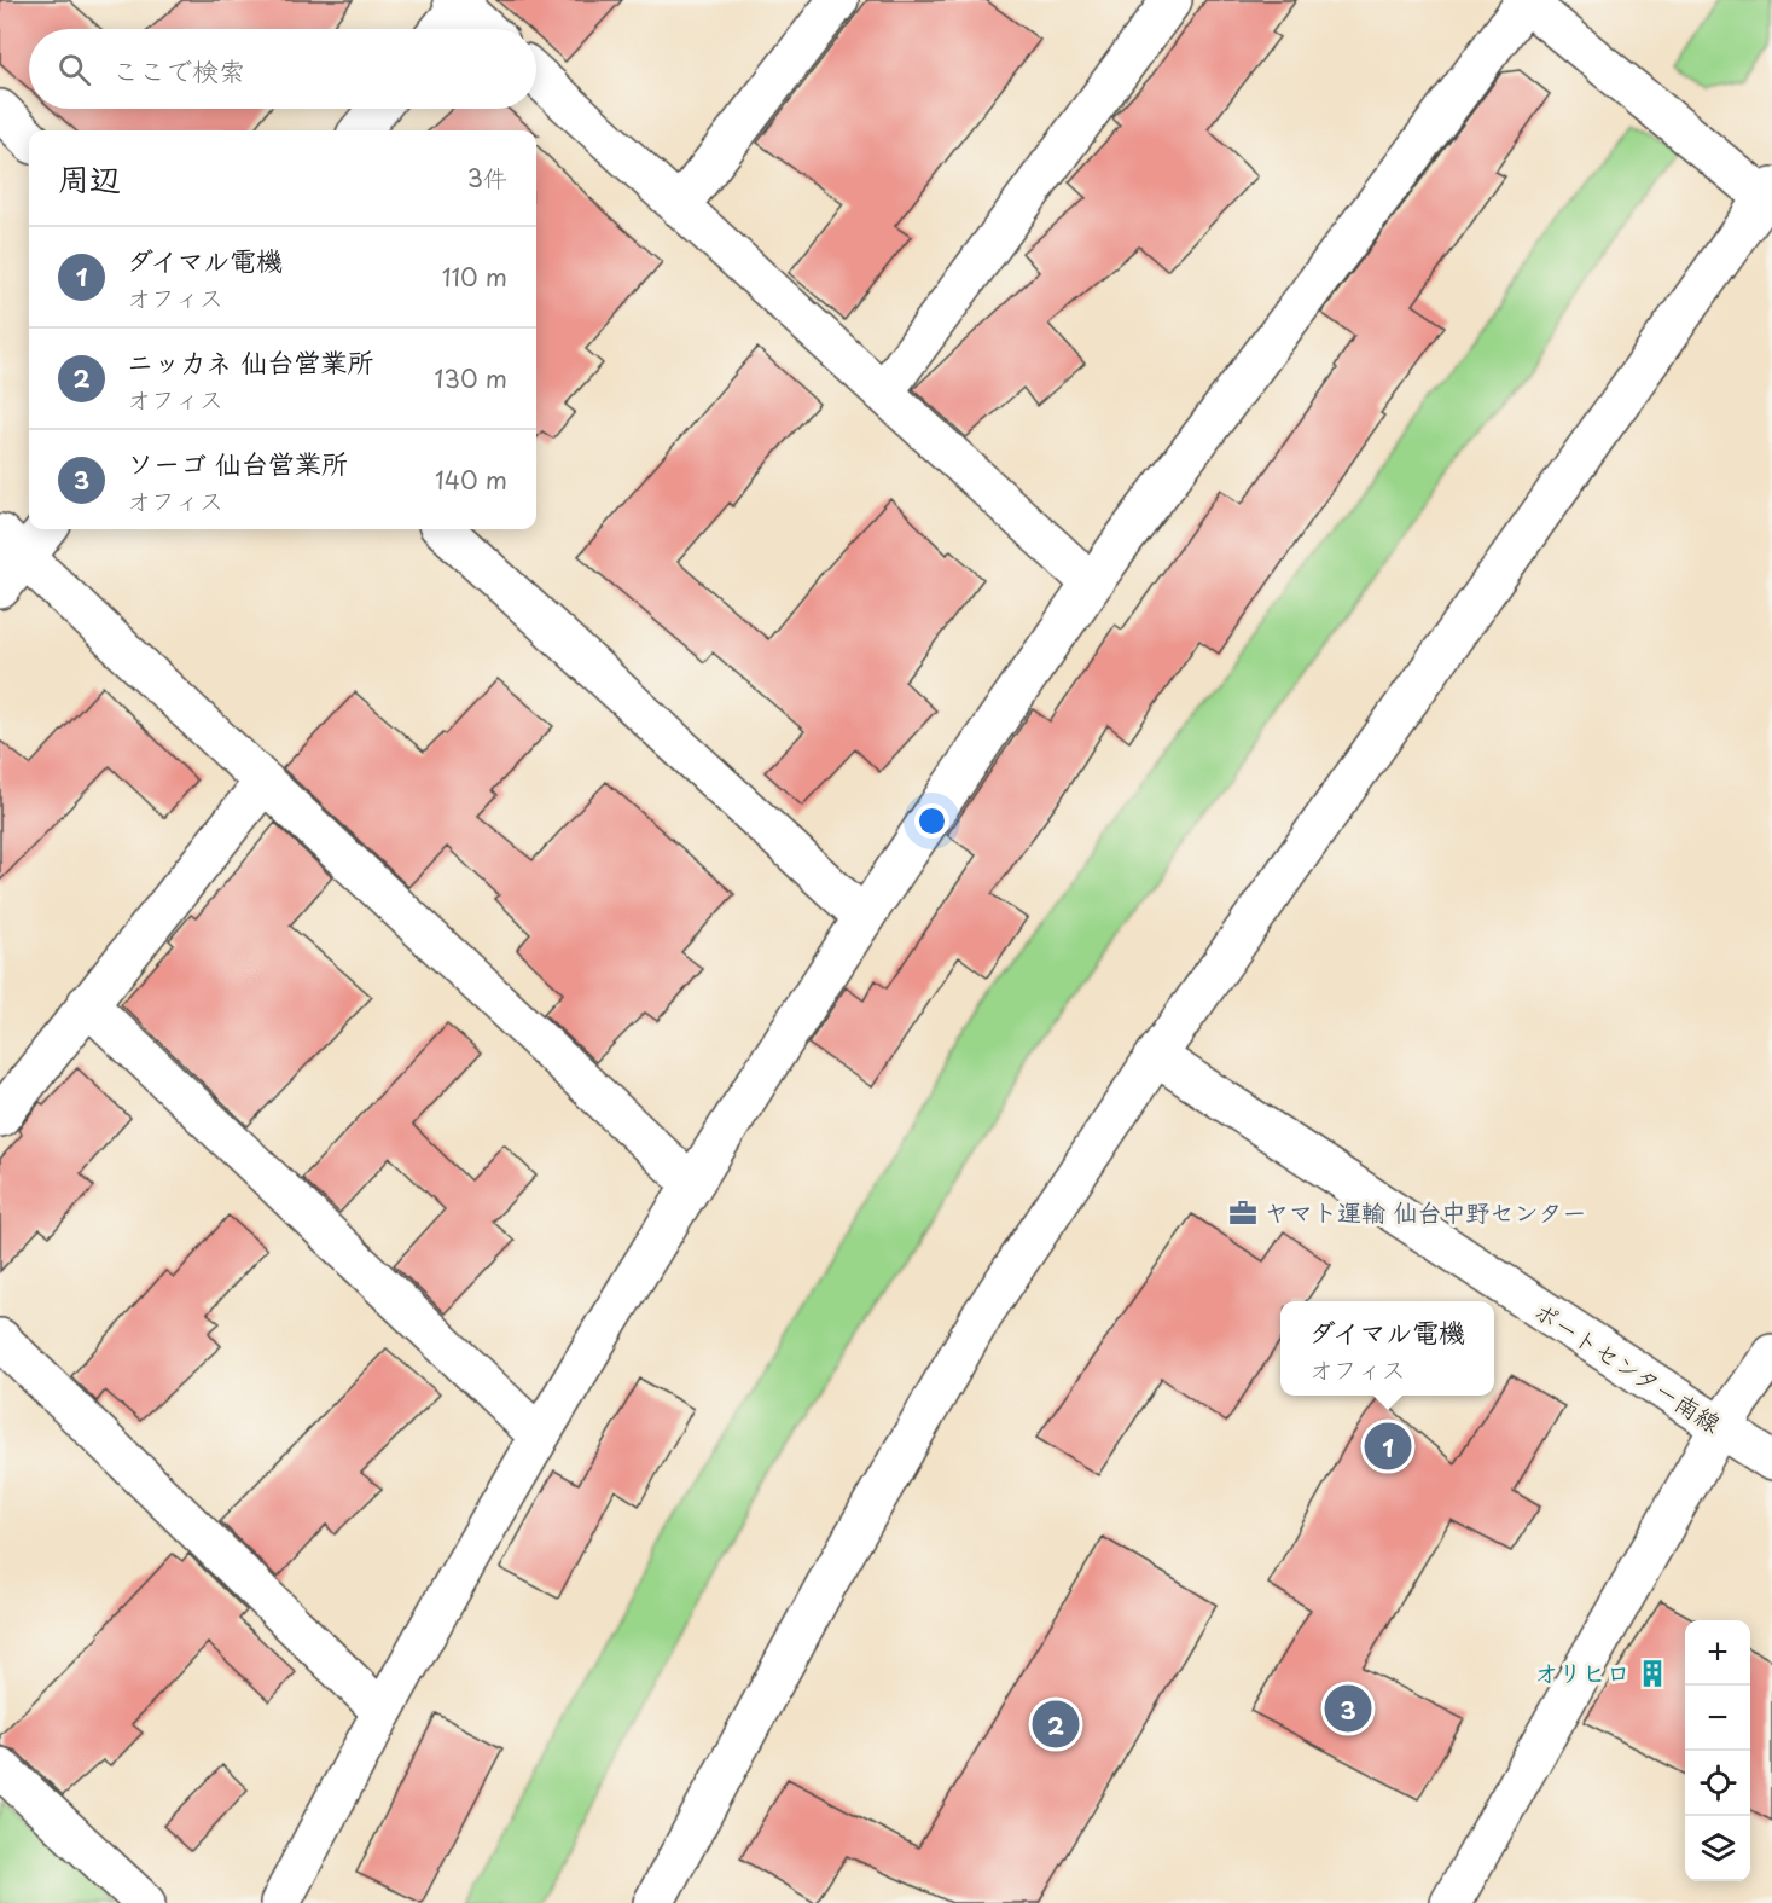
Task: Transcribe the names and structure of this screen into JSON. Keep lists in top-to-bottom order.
{
  "streets": {
    "street": ["ポートセンター南線"]
  },
  "places": {
    "office": ["ヤマト運輸 仙台中野センター"],
    "building": ["オリヒロ"]
  },
  "page": {
    "search": "ここで検索",
    "heading": ["周辺", "3件"],
    "list": [
      {
        "mark": "1",
        "name": "ダイマル電機",
        "note": "オフィス",
        "value": "110 m"
      },
      {
        "mark": "2",
        "name": "ニッカネ 仙台営業所",
        "note": "オフィス",
        "value": "130 m"
      },
      {
        "mark": "3",
        "name": "ソーゴ 仙台営業所",
        "note": "オフィス",
        "value": "140 m"
      }
    ],
    "popup": ["ダイマル電機", "オフィス"],
    "pins": ["1", "3", "2"],
    "map_buttons": ["+", "−"]
  }
}
